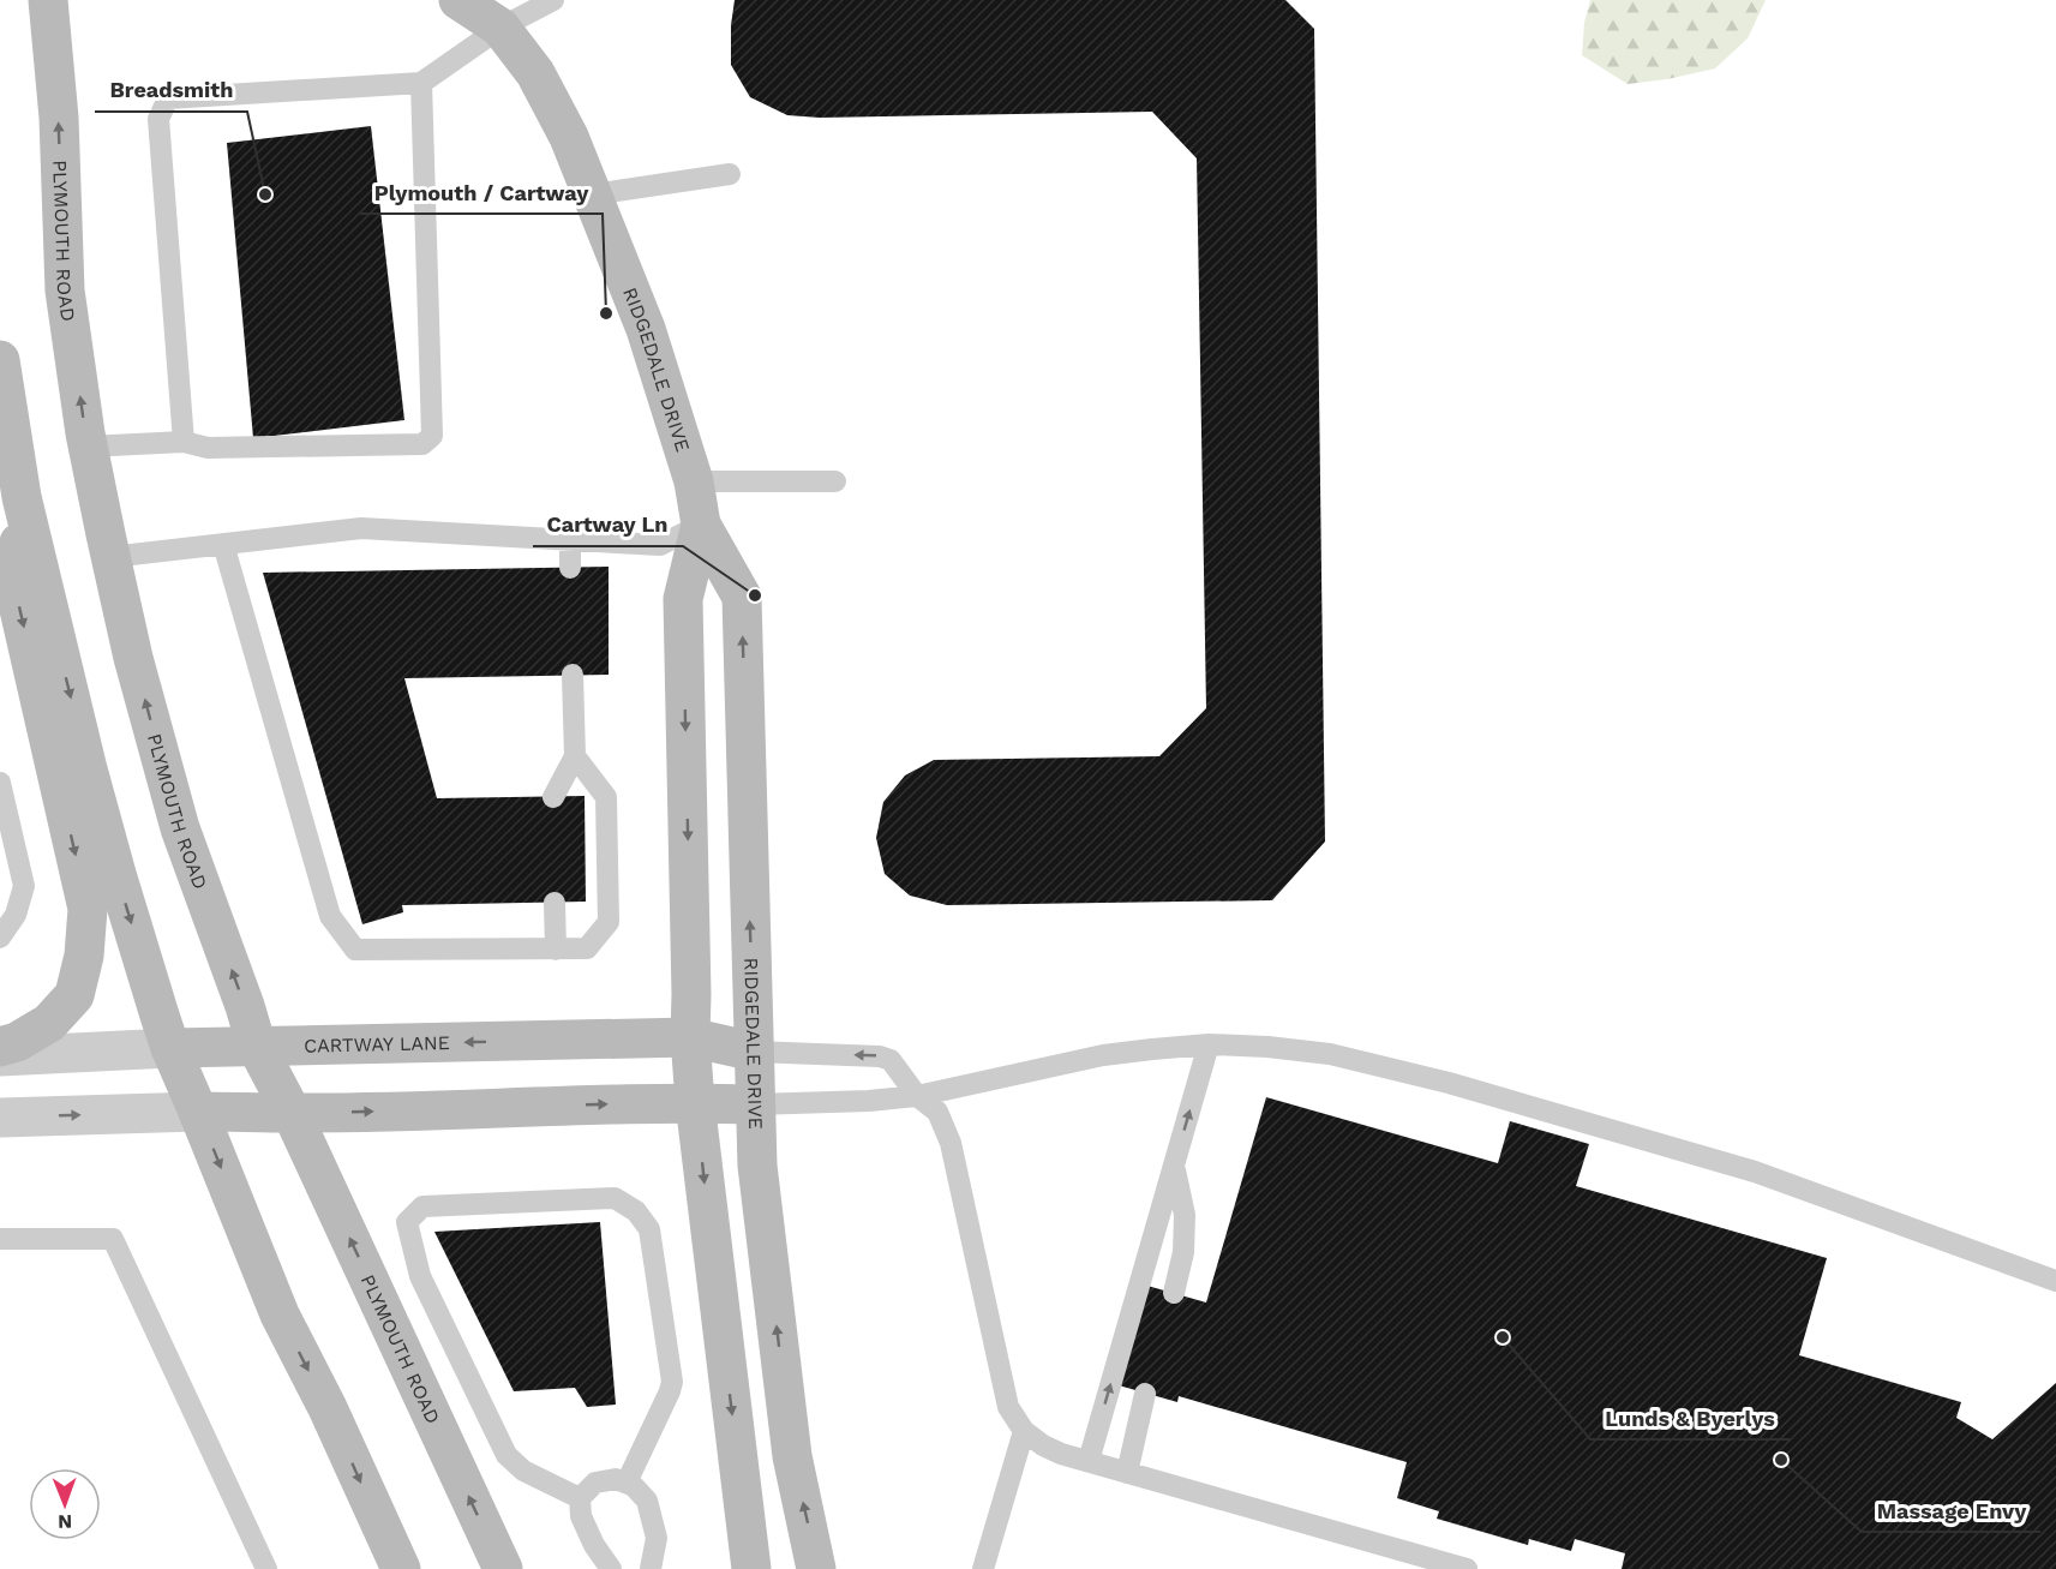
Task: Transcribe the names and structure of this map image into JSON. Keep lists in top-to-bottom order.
{
  "streets": {
    "street": ["PLYMOUTH ROAD", "RIDGEDALE DRIVE", "CARTWAY LANE"]
  },
  "crossings": [
    ["PLYMOUTH ROAD", "CARTWAY LANE"],
    ["RIDGEDALE DRIVE", "CARTWAY LANE"]
  ],
  "places": [
    "Breadsmith",
    "Plymouth / Cartway",
    "Cartway Ln",
    "Lunds & Byerlys",
    "Massage Envy"
  ],
  "north": "bottom"
}
